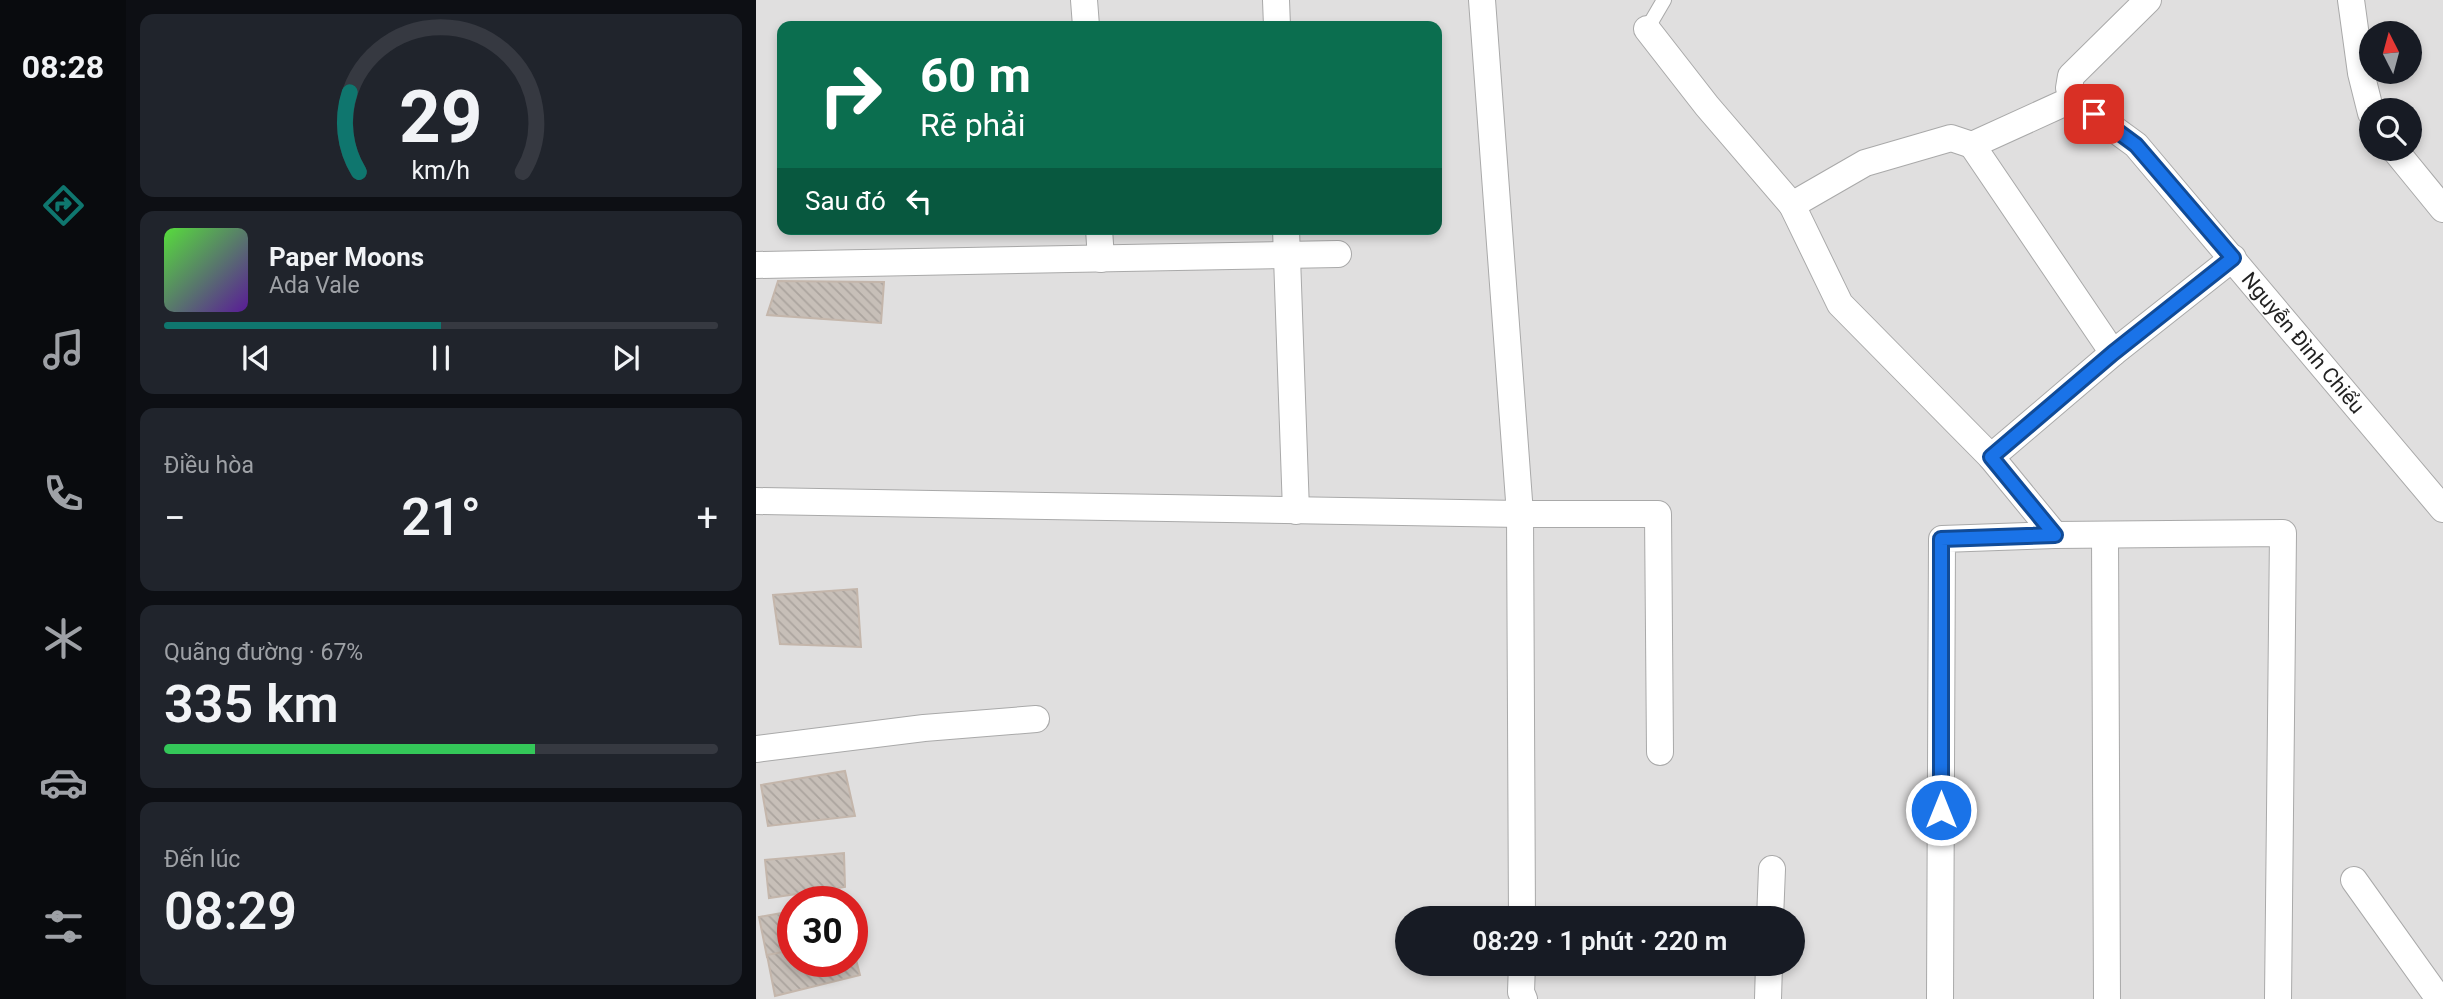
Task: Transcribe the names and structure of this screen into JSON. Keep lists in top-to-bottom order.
{
  "streets": {
    "street": ["Nguyễn Đình Chiểu"]
  },
  "north": "top",
  "page": {
    "tabs": "08:28",
    "turn": ["60 m", "Rẽ phải"],
    "then": "Sau đó",
    "song": ["Paper Moons", "Ada Vale"],
    "tile": [
      "Điều hòa",
      ["Quãng đường · 67%", "335 km"],
      ["Đến lúc", "08:29"]
    ],
    "heat": ["−", "21°", "+"],
    "limit": "30",
    "trip": "08:29 · 1 phút · 220 m",
    "gauge": ["29", "km/h"]
  }
}
